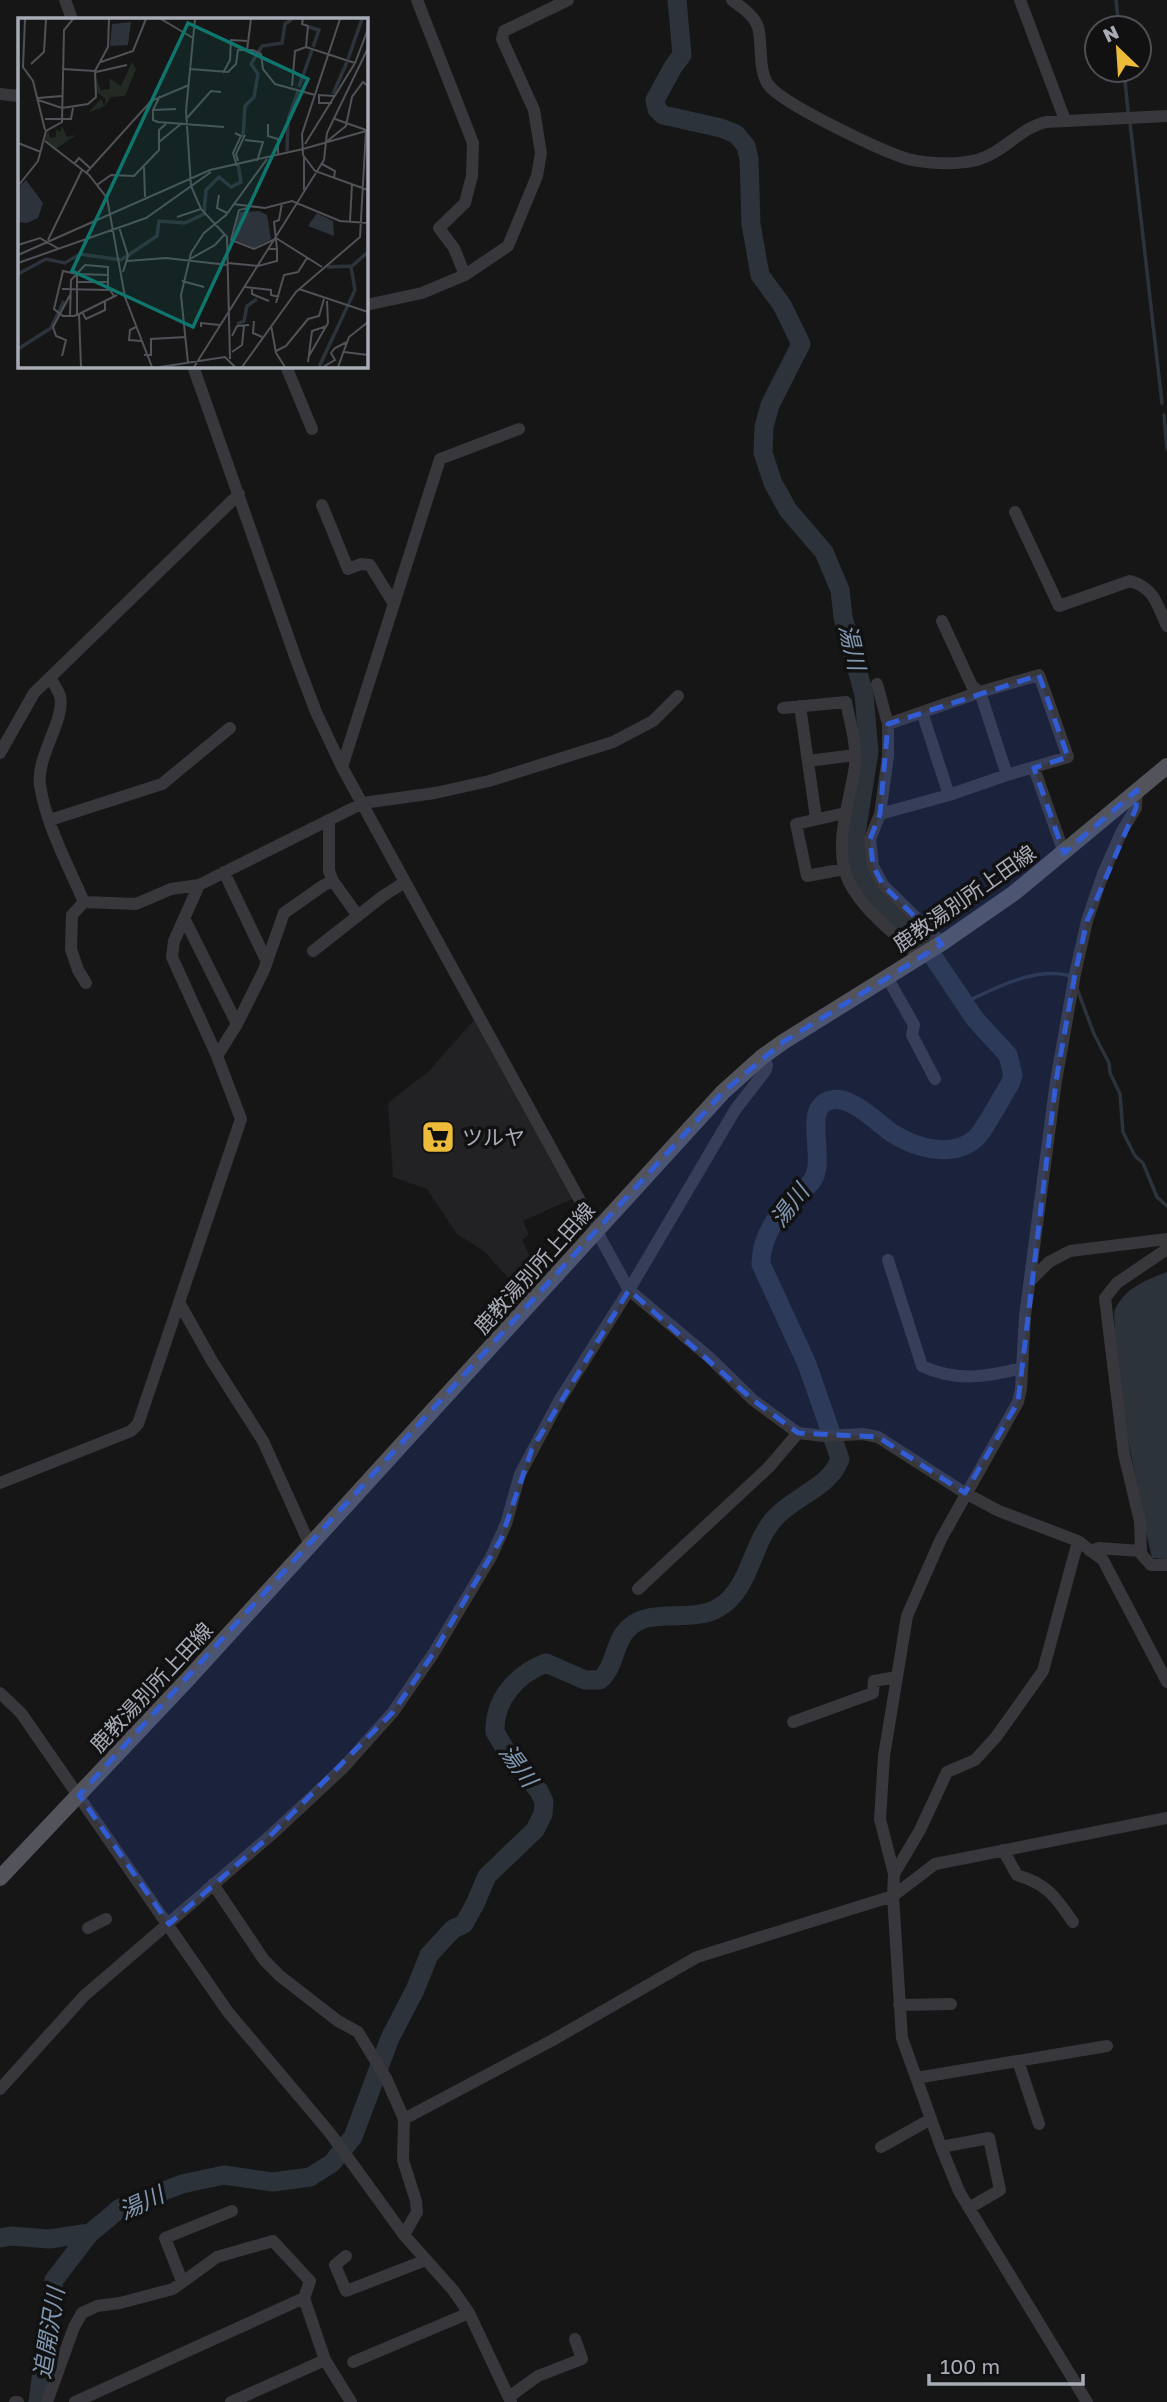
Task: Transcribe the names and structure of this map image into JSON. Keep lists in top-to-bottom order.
{
  "streets": {
    "main road": ["鹿教湯別所上田線"]
  },
  "water": ["湯川", "追開沢川"],
  "places": {
    "supermarket": ["ツルヤ"]
  },
  "scale_bar": "100 m",
  "north": "top left"
}
